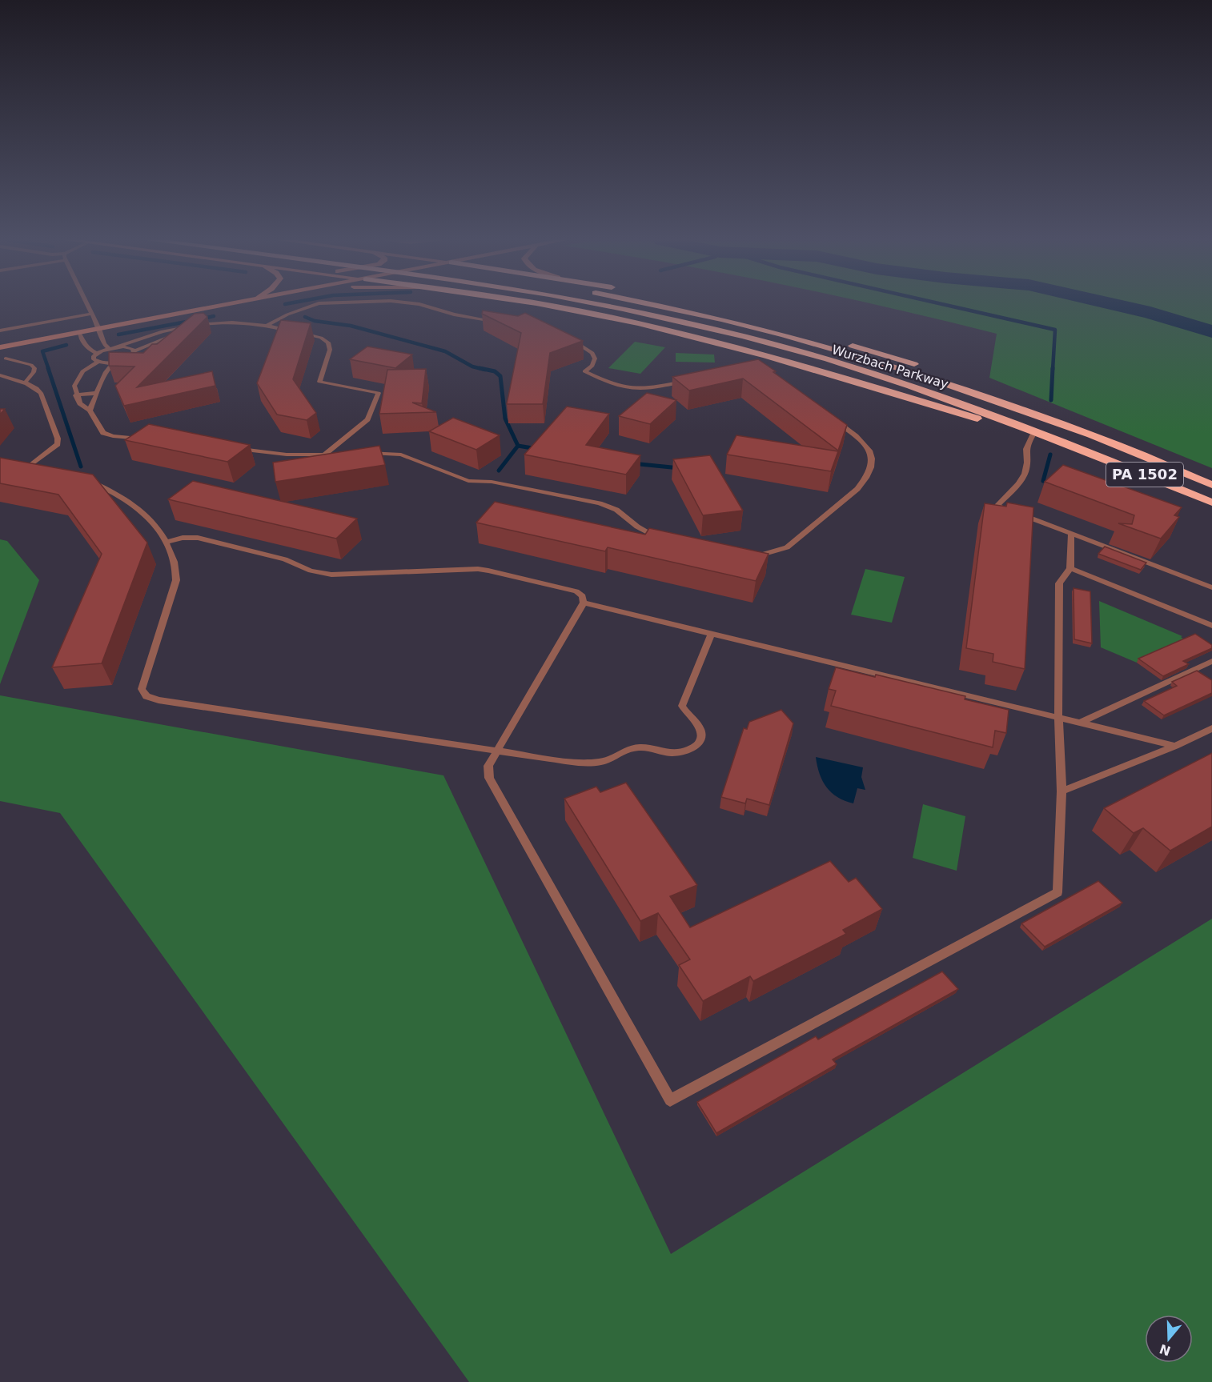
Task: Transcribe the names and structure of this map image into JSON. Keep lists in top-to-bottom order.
{
  "streets": {
    "highway": ["Wurzbach Parkway", "PA 1502"]
  },
  "north": "bottom"
}
